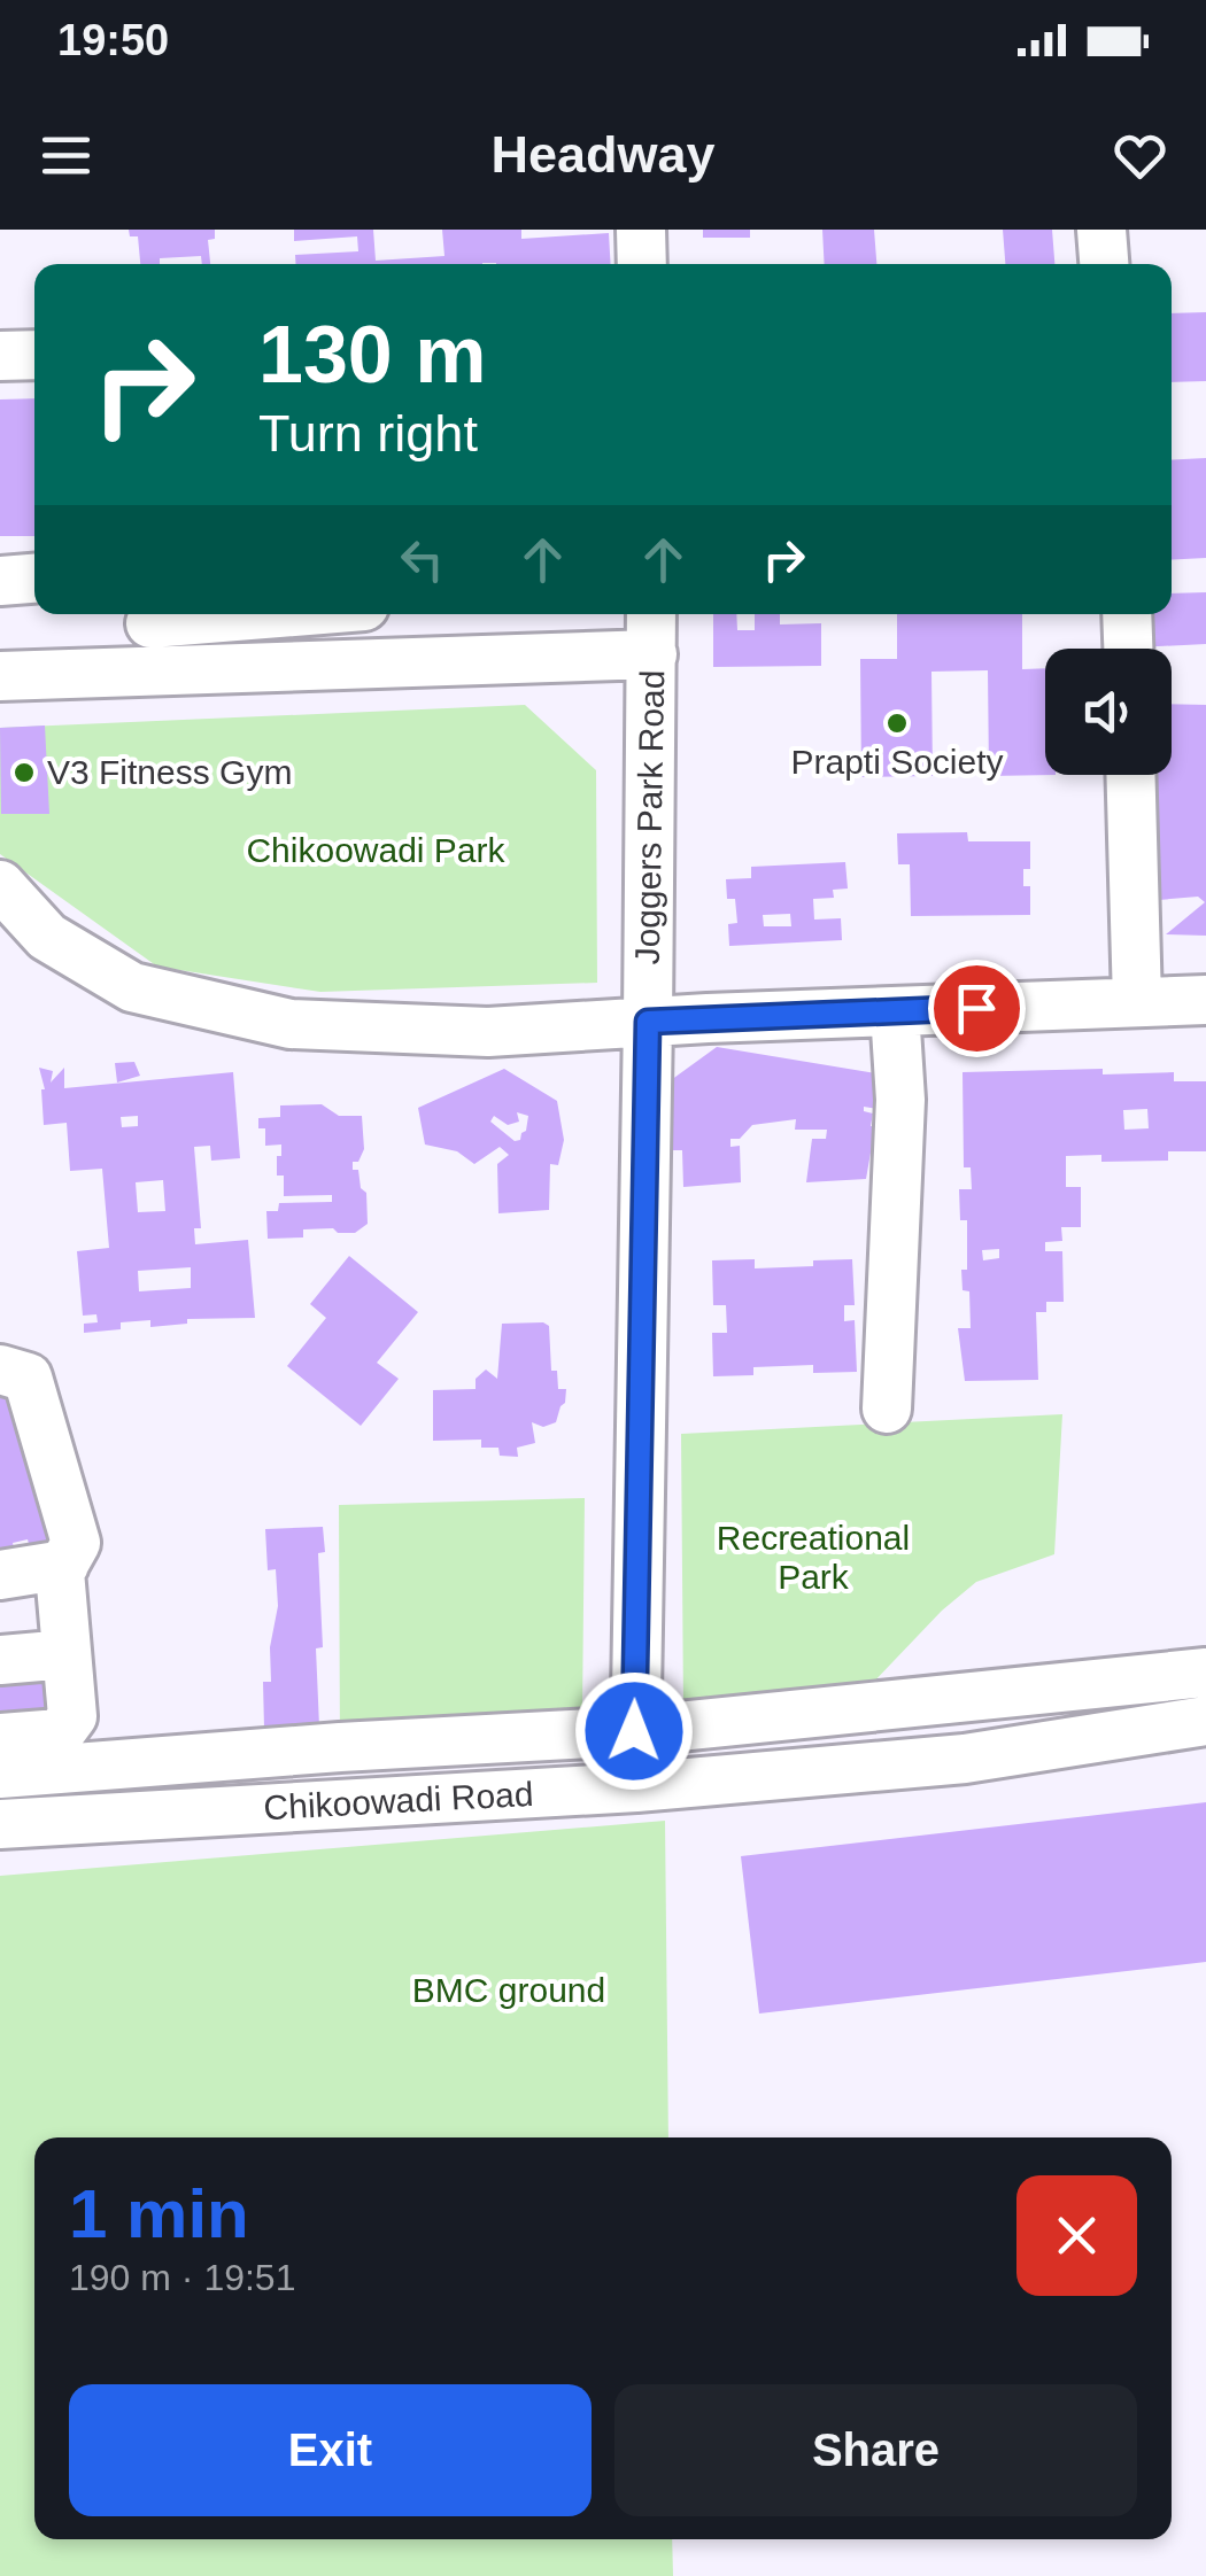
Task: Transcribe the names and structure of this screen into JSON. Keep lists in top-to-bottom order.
{
  "streets": {
    "street": ["Joggers Park Road", "Chikoowadi Road"]
  },
  "crossings": [
    ["Joggers Park Road", "Chikoowadi Road"]
  ],
  "parks": ["Chikoowadi Park", "Recreational Park", "BMC ground"],
  "places": ["Prapti Society", "V3 Fitness Gym"],
  "page": {
    "status": "19:50",
    "header": "Headway",
    "turn": ["130 m", "Turn right"],
    "heading": ["1 min", "190 m · 19:51"],
    "buttons": ["Exit", "Share"]
  }
}
